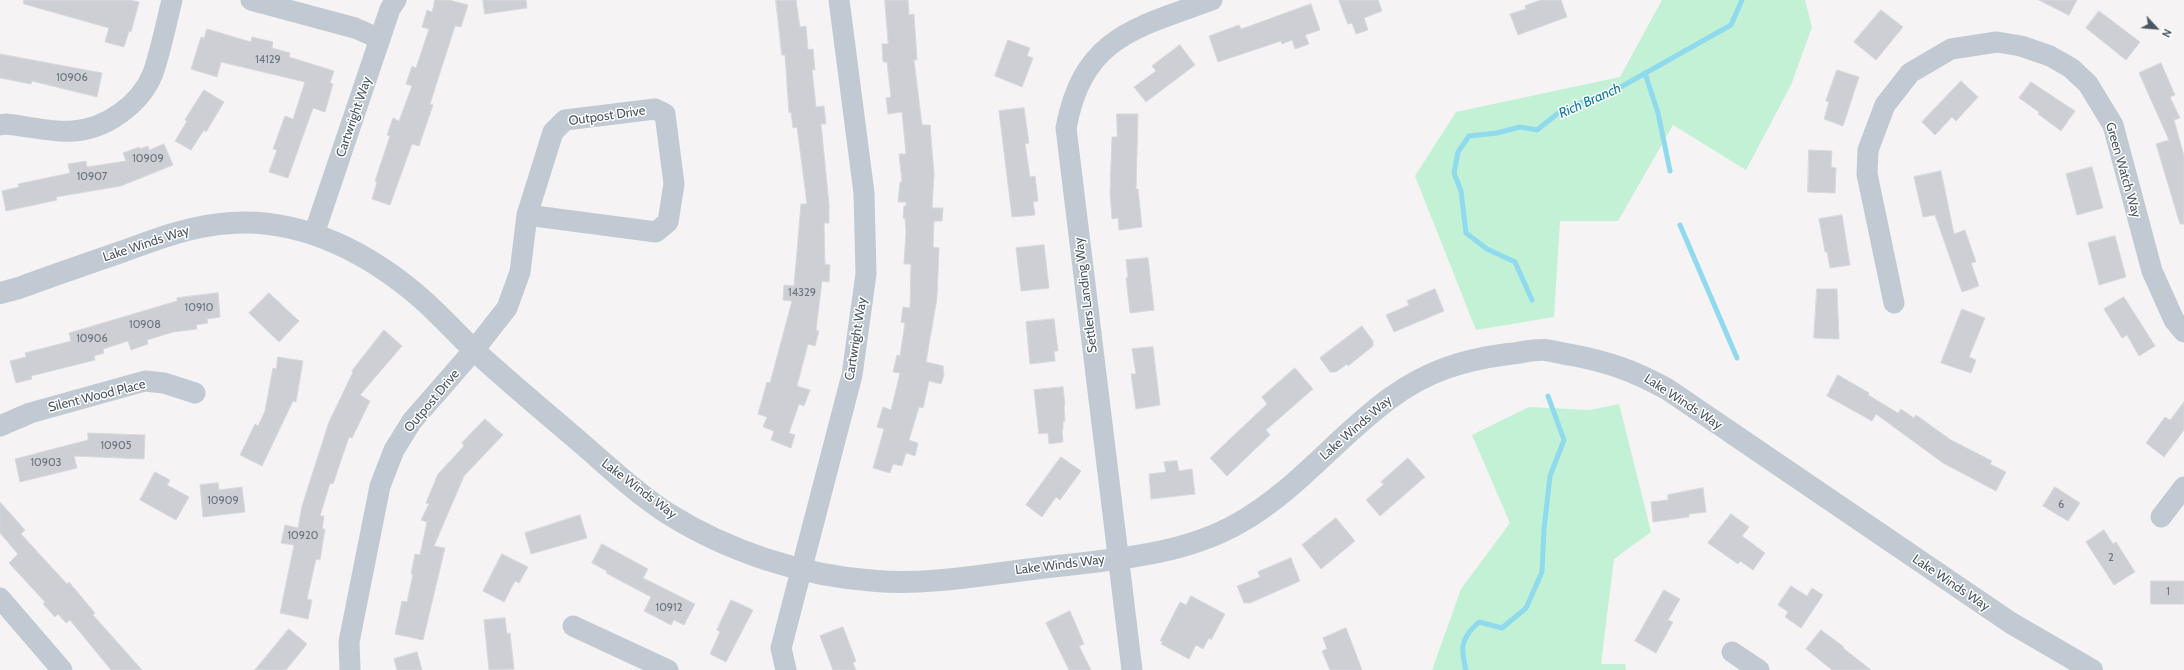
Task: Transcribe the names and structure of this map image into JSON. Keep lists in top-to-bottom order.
{
  "streets": {
    "street": [
      "Outpost Drive",
      "Cartwright Way",
      "Green Watch Way",
      "Lake Winds Way",
      "Settlers Landing Way",
      "Silent Wood Place"
    ]
  },
  "crossings": [
    ["Outpost Drive", "Lake Winds Way"],
    ["Cartwright Way", "Lake Winds Way"],
    ["Lake Winds Way", "Settlers Landing Way"]
  ],
  "water": ["Rich Branch"],
  "house_numbers": [
    "14129",
    "10906",
    "10909",
    "10907",
    "14329",
    "10910",
    "10908",
    "10906",
    "10905",
    "10903",
    "10909",
    "6",
    "10920",
    "2",
    "1",
    "10912"
  ],
  "north": "bottom right"
}
